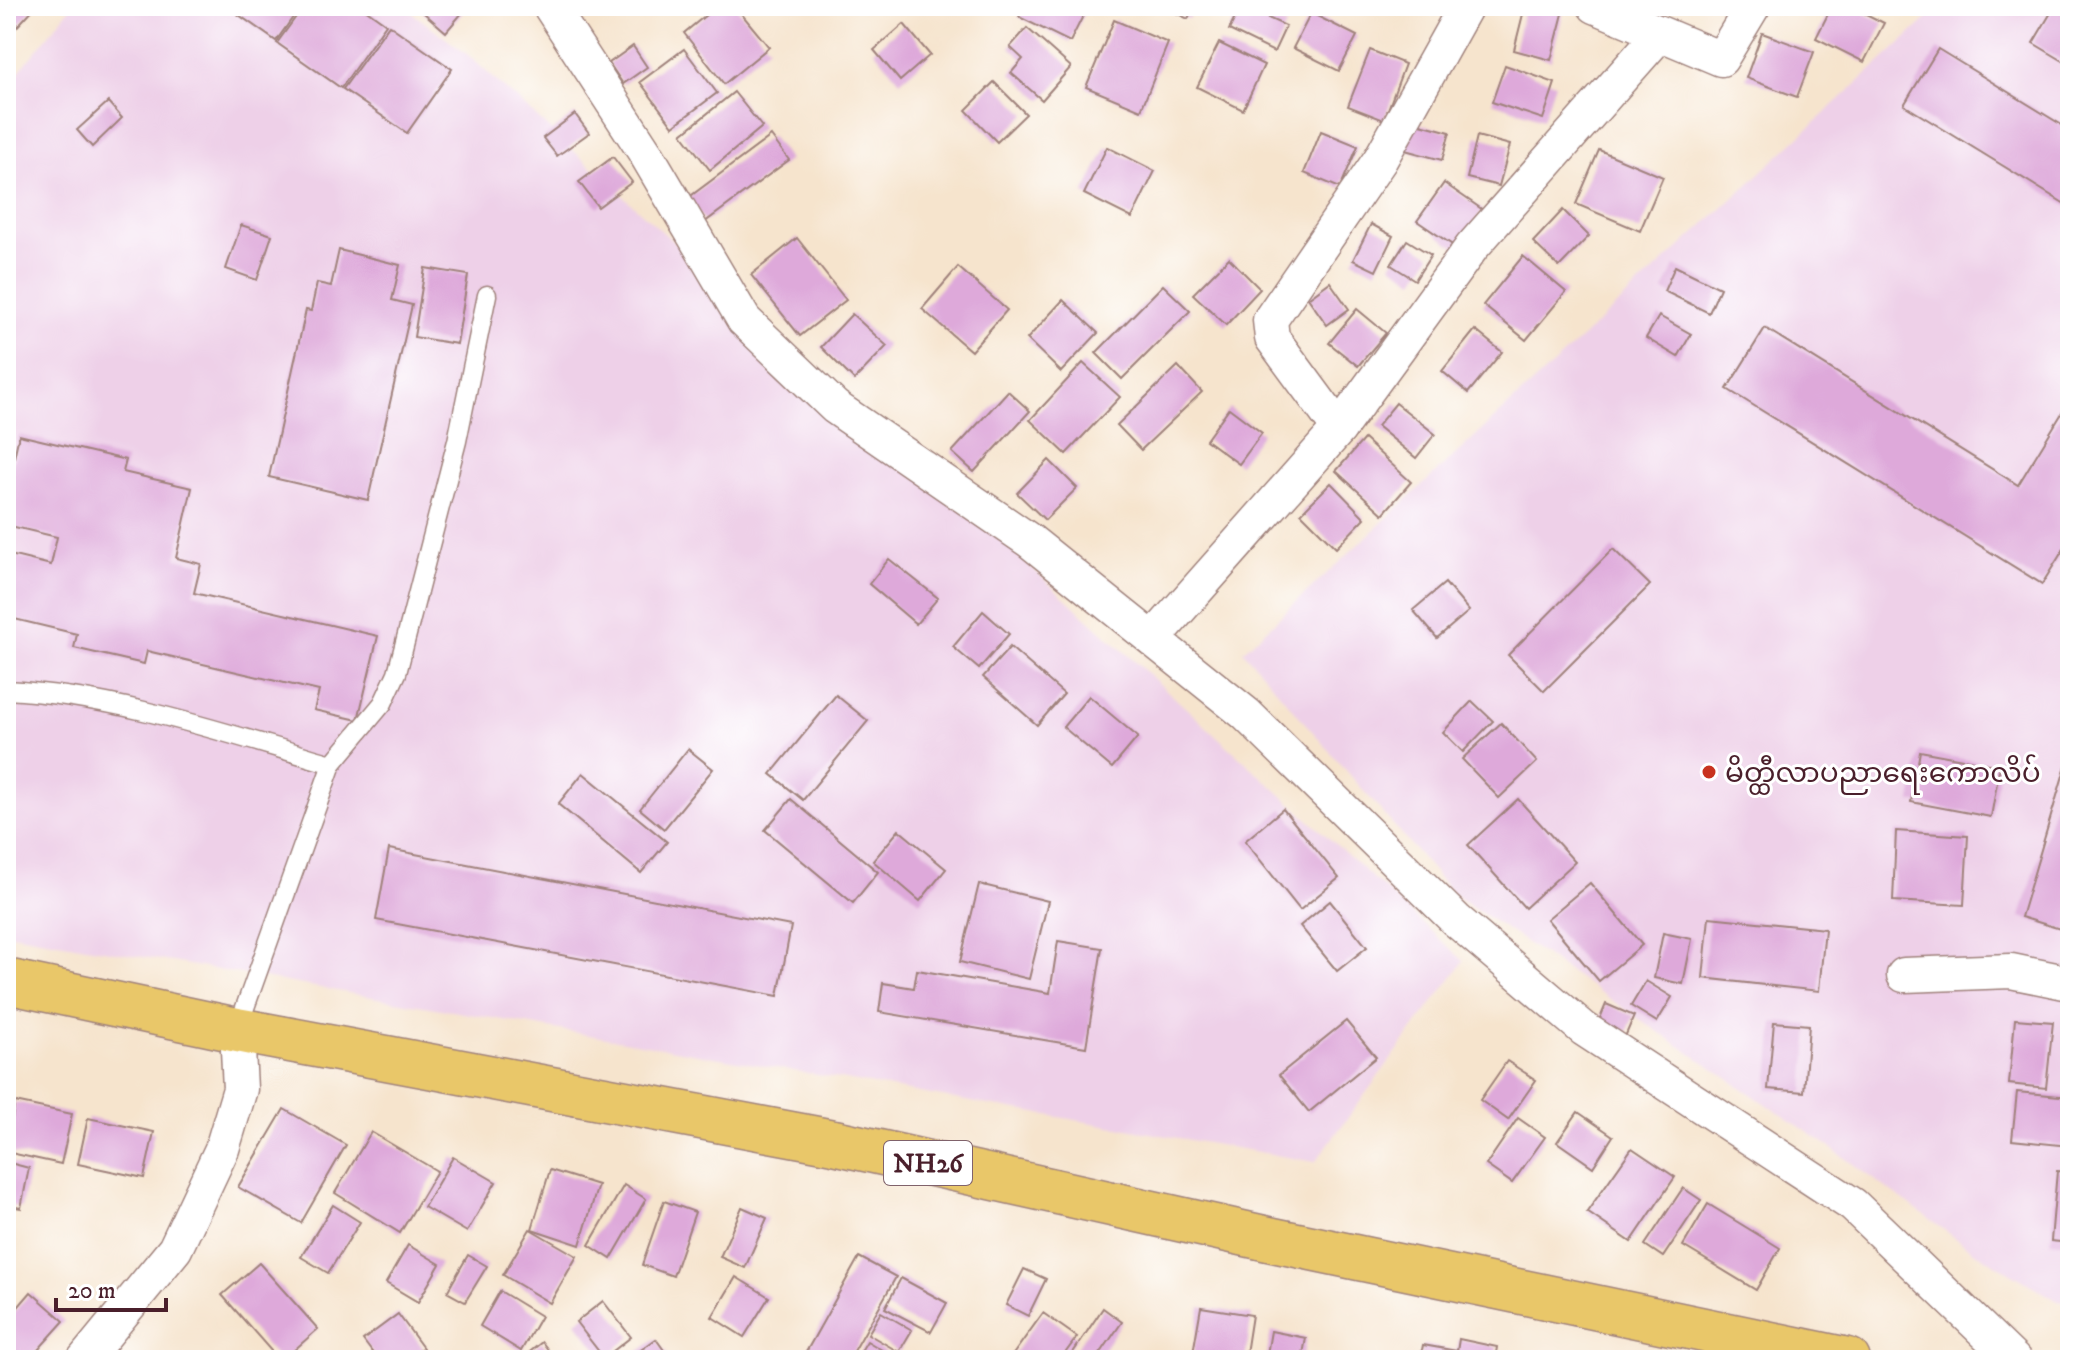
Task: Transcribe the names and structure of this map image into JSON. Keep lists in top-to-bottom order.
{
  "streets": {
    "highway": ["NH26"]
  },
  "places": ["မိတ္ထီလာပညာရေးကောလိပ်"],
  "scale_bar": "20 m"
}
